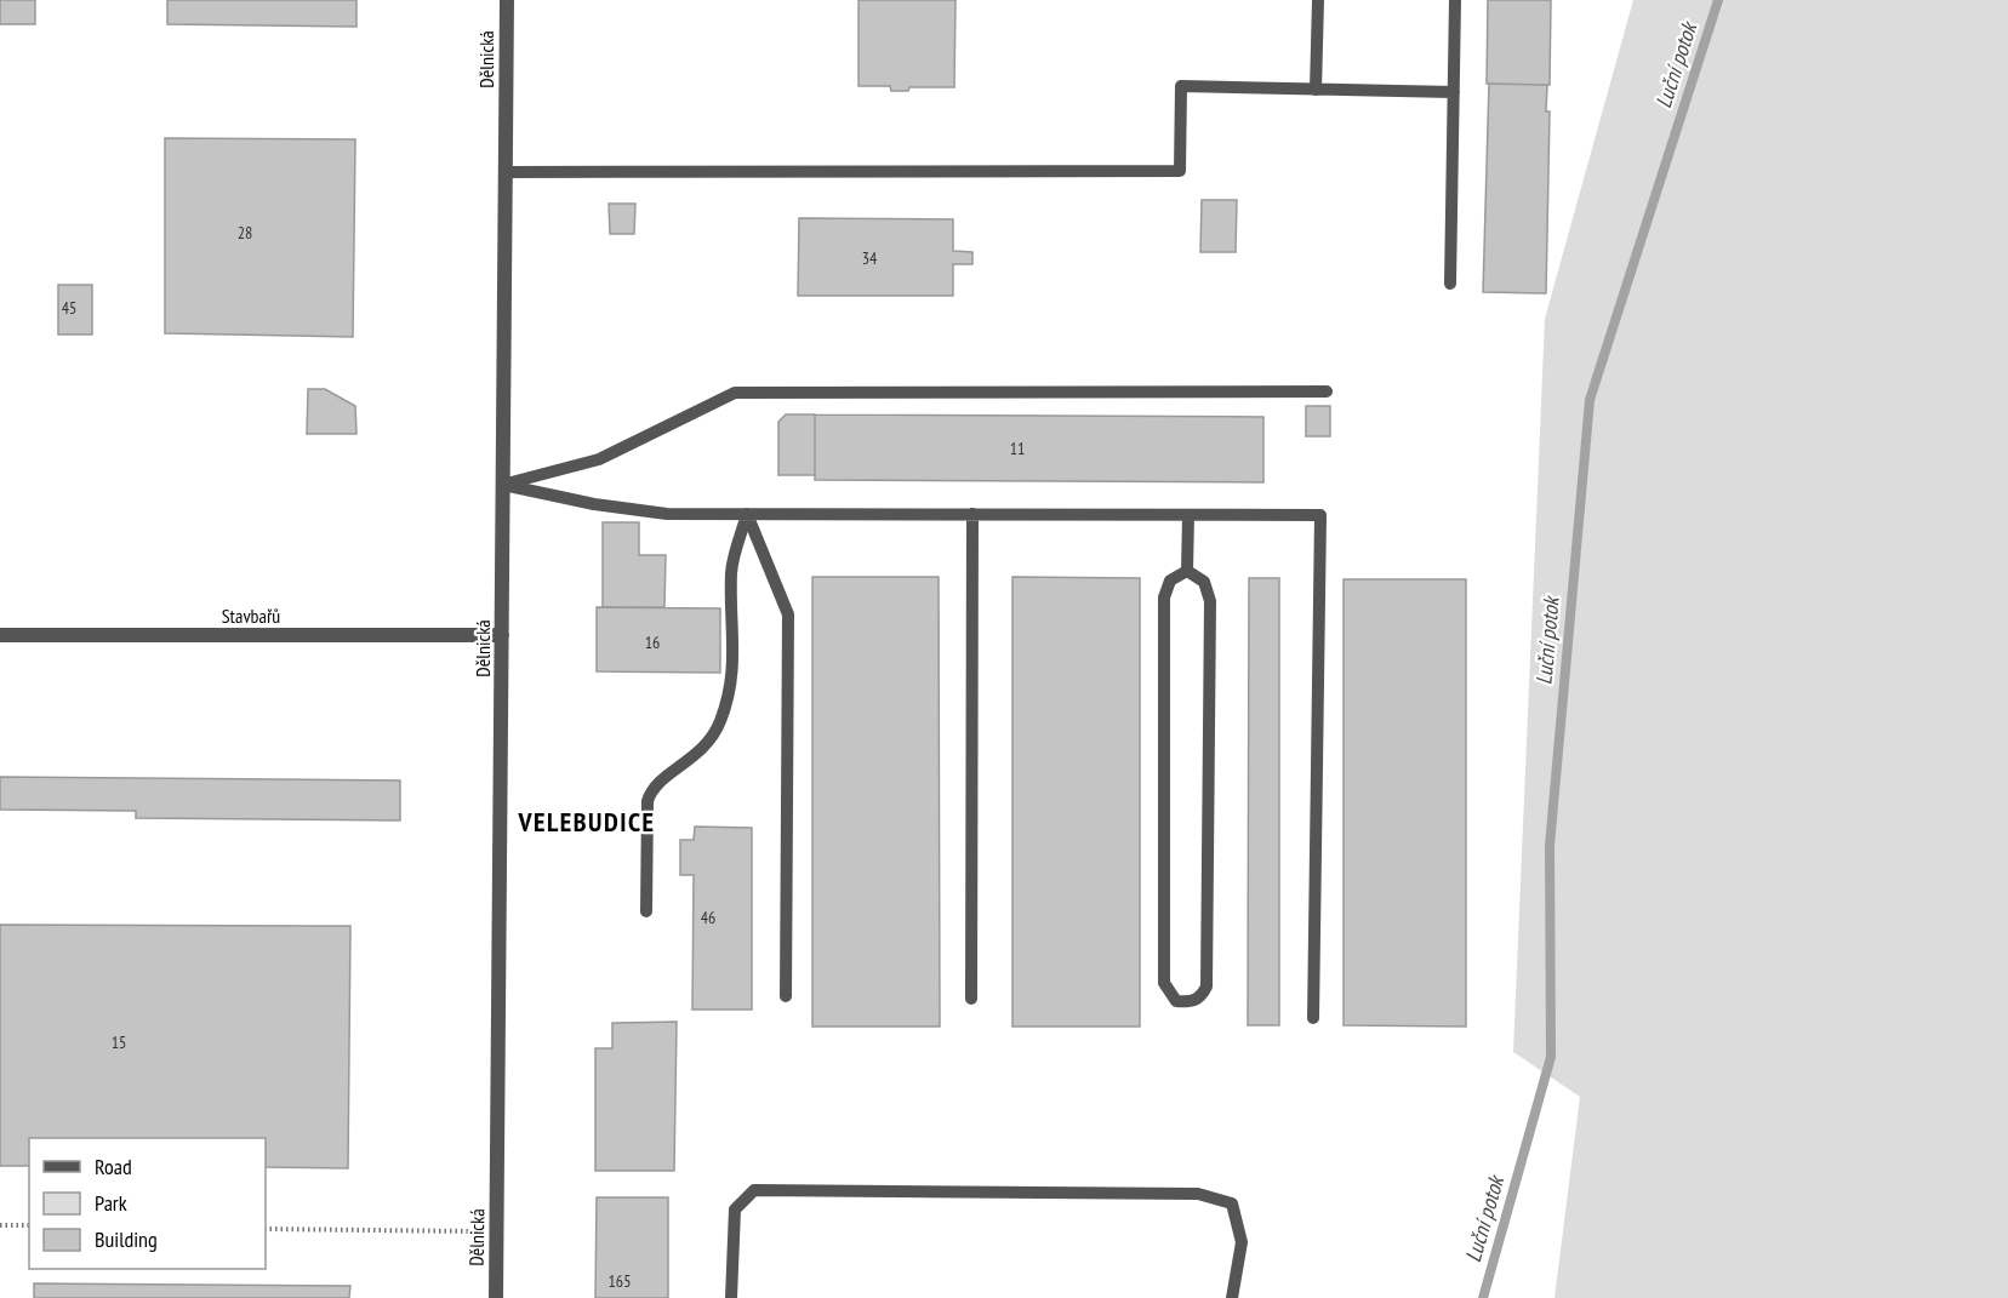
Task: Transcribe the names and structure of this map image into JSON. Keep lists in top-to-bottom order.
{
  "streets": {
    "street": ["Dělnická", "Stavbařů"]
  },
  "crossings": [
    ["Dělnická", "Stavbařů"]
  ],
  "districts": ["VELEBUDICE"],
  "water": ["Luční potok"],
  "house_numbers": [
    "28",
    "34",
    "45",
    "11",
    "16",
    "46",
    "15",
    "165"
  ],
  "legend": ["Road", "Park", "Building"]
}
